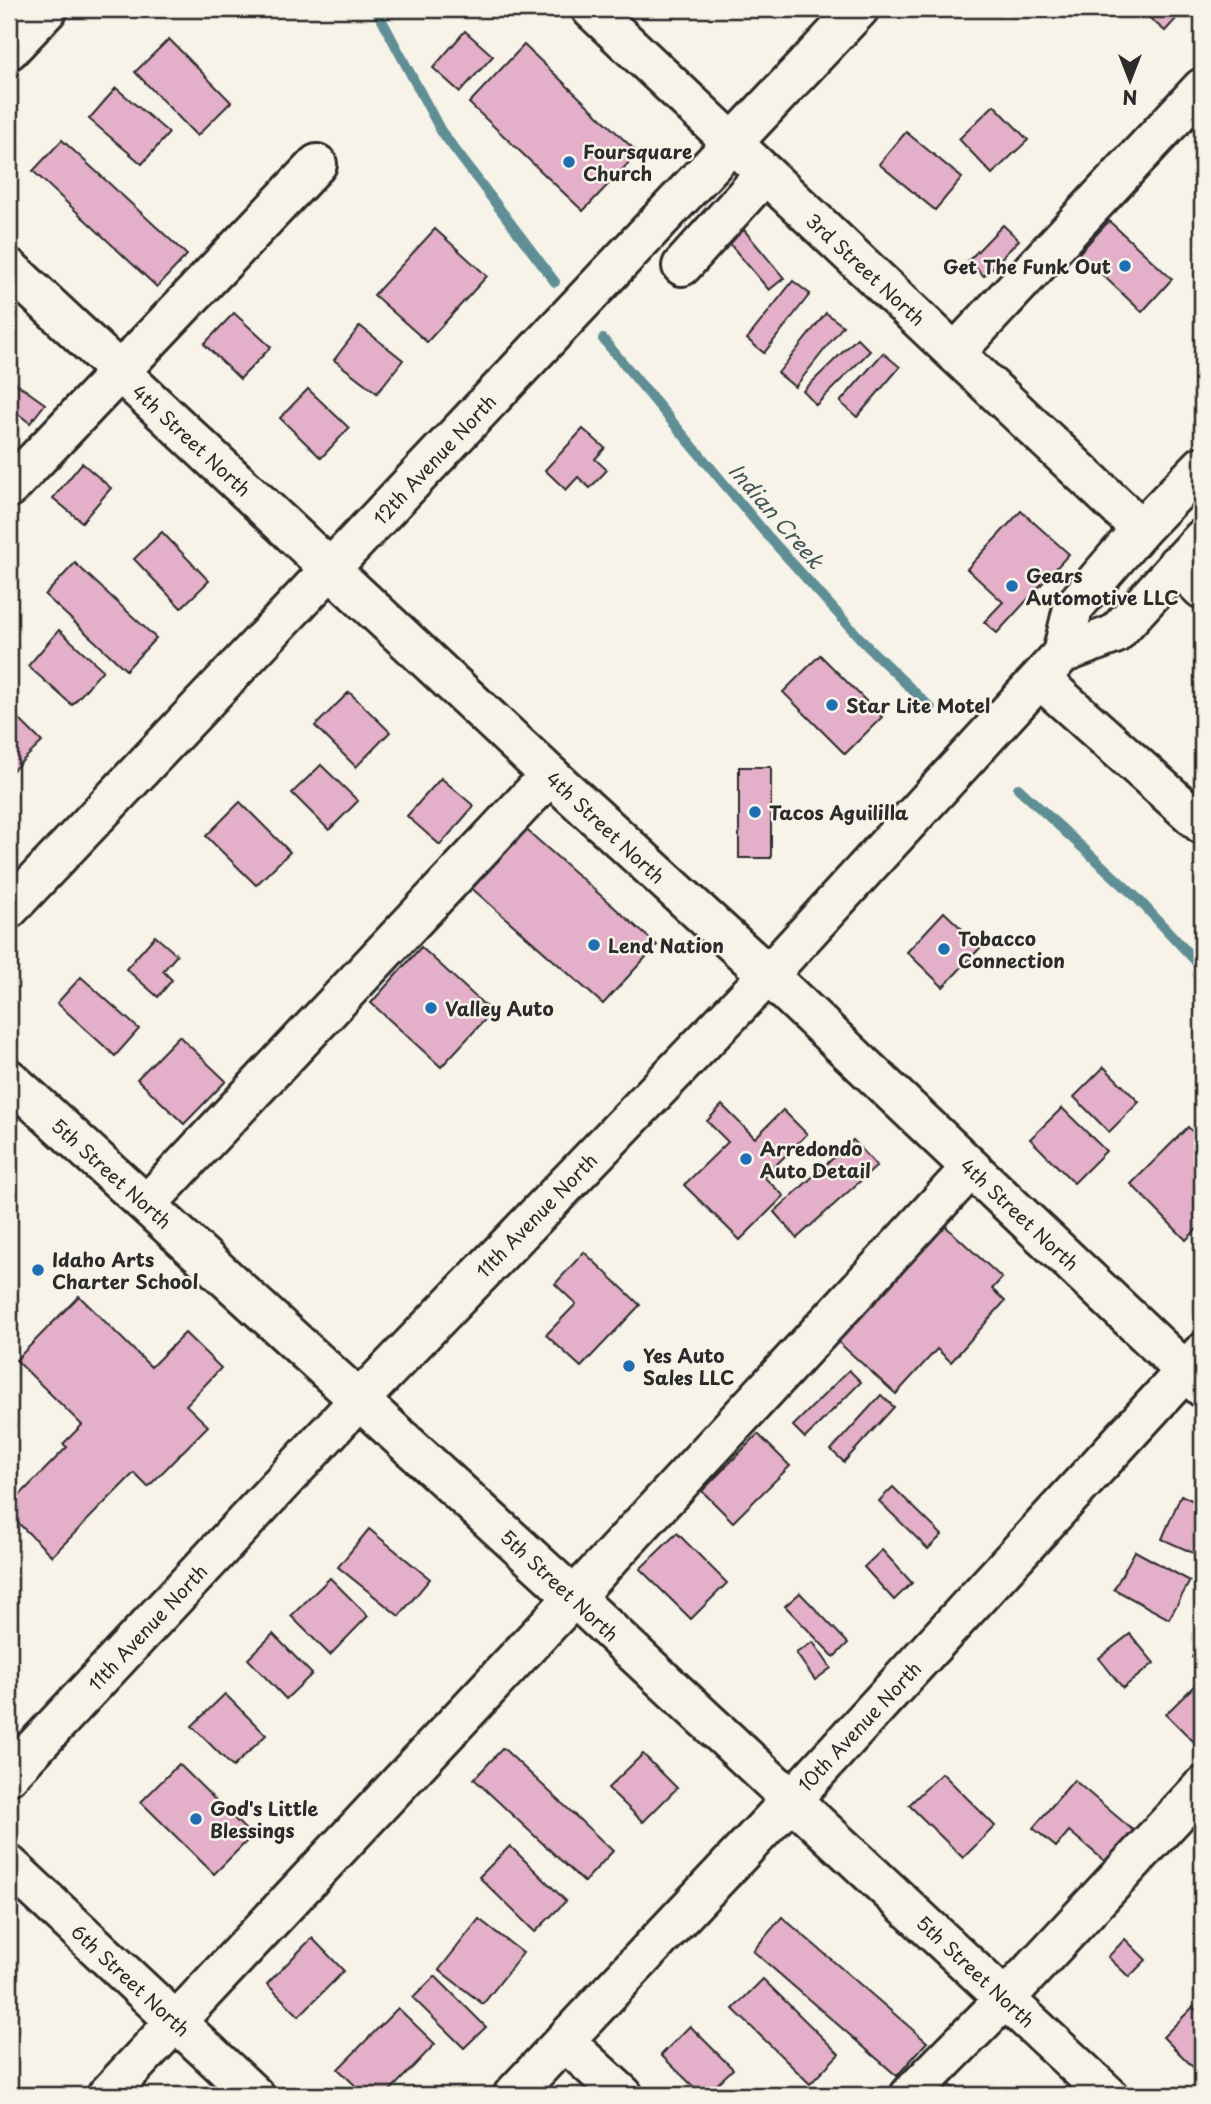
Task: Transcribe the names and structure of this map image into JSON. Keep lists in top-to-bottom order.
{
  "streets": {
    "street": [
      "3rd Street North",
      "4th Street North",
      "12th Avenue North",
      "5th Street North",
      "11th Avenue North",
      "10th Avenue North",
      "6th Street North"
    ]
  },
  "crossings": [
    ["3rd Street North", "12th Avenue North"],
    ["3rd Street North", "11th Avenue North"],
    ["4th Street North", "12th Avenue North"],
    ["4th Street North", "11th Avenue North"],
    ["4th Street North", "10th Avenue North"],
    ["5th Street North", "11th Avenue North"],
    ["5th Street North", "10th Avenue North"]
  ],
  "water": ["Indian Creek"],
  "places": [
    "Foursquare Church",
    "Get The Funk Out",
    "Gears Automotive LLC",
    "Star Lite Motel",
    "Tacos Aguililla",
    "Lend Nation",
    "Tobacco Connection",
    "Valley Auto",
    "Arredondo Auto Detail",
    "Idaho Arts Charter School",
    "Yes Auto Sales LLC",
    "God's Little Blessings"
  ],
  "north": "bottom"
}
